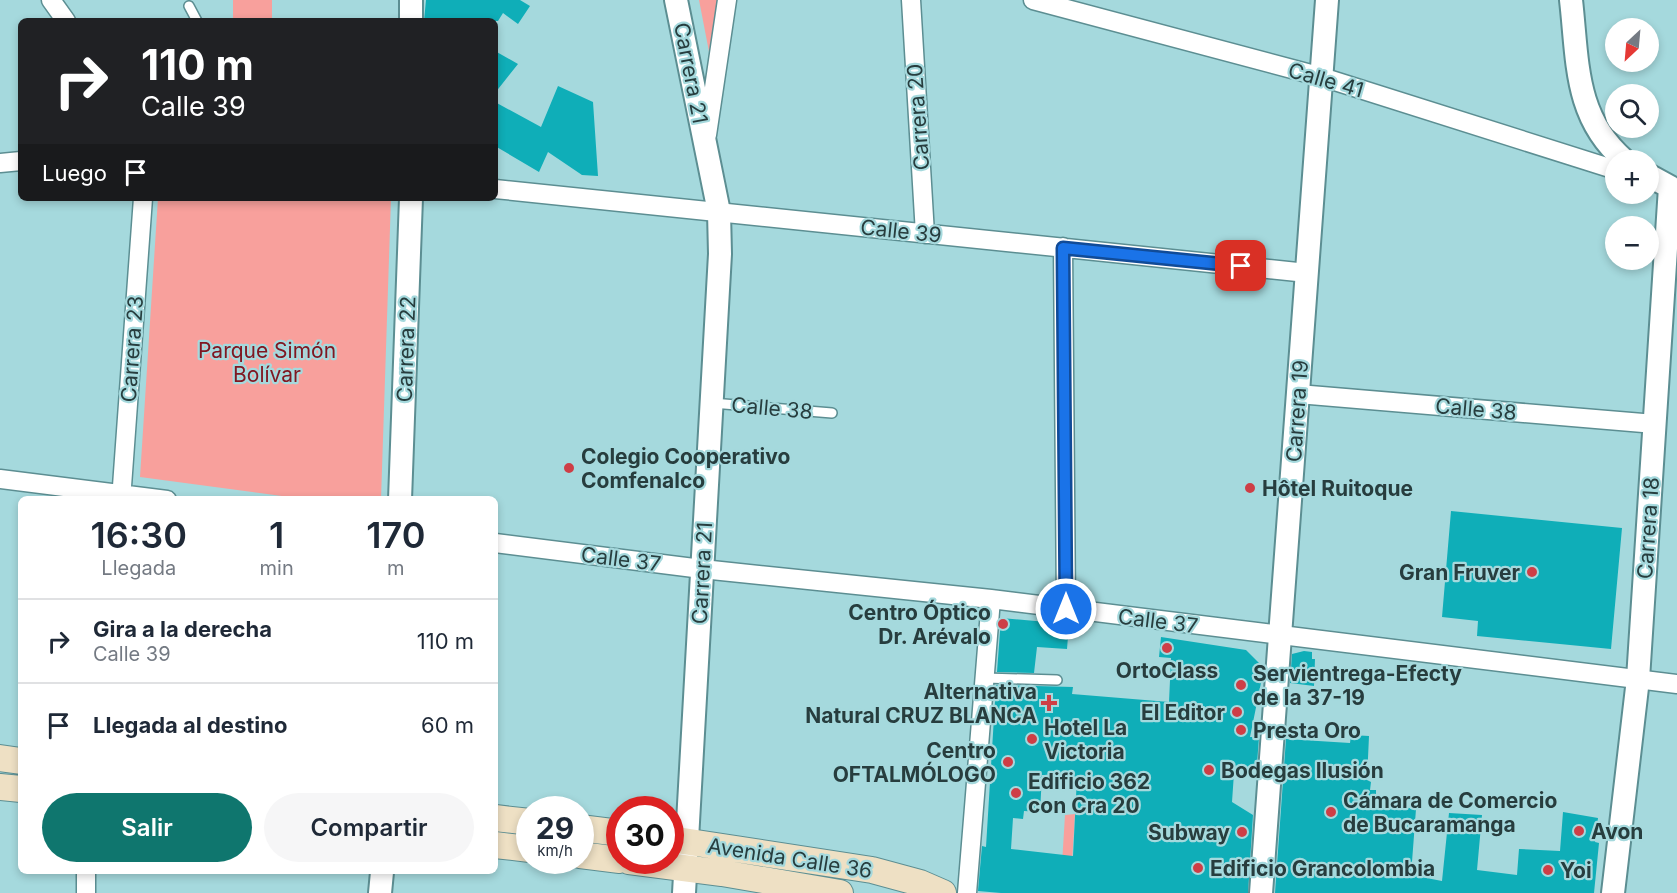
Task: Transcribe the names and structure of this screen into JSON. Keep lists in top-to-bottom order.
{
  "streets": {
    "main road": ["Avenida Calle 36"],
    "street": [
      "Carrera 21",
      "Calle 41",
      "Carrera 20",
      "Calle 39",
      "Carrera 23",
      "Carrera 22",
      "Calle 38",
      "Carrera 19",
      "Carrera 18",
      "Calle 37"
    ]
  },
  "crossings": [
    ["Carrera 21", "Calle 39"],
    ["Carrera 21", "Calle 38"],
    ["Carrera 21", "Calle 37"],
    ["Carrera 21", "Avenida Calle 36"],
    ["Calle 41", "Carrera 19"],
    ["Carrera 20", "Calle 39"],
    ["Calle 39", "Carrera 19"],
    ["Calle 38", "Carrera 19"],
    ["Calle 38", "Carrera 18"],
    ["Carrera 19", "Calle 37"],
    ["Carrera 18", "Calle 37"]
  ],
  "parks": ["Parque Simón Bolívar"],
  "places": {
    "other": [
      "Colegio Cooperativo Comfenalco",
      "Hôtel Ruitoque",
      "Gran Fruver",
      "Centro Óptico Dr. Arévalo",
      "OrtoClass",
      "Servientrega-Efecty de la 37-19",
      "El Editor",
      "Presta Oro",
      "Hotel La Victoria",
      "Centro OFTALMÓLOGO",
      "Bodegas Ilusión",
      "Edificio 362 con Cra 20",
      "Cámara de Comercio de Bucaramanga",
      "Avon",
      "Subway",
      "Edificio Grancolombia",
      "Yoi"
    ],
    "health": ["Alternativa Natural CRUZ BLANCA"]
  },
  "north": "bottom left",
  "page": {
    "map_buttons": ["+", "−"],
    "turn": ["110 m", "Calle 39"],
    "then": "Luego",
    "eta": [
      "16:30",
      "Llegada",
      "1",
      "min",
      "170",
      "m"
    ],
    "list": [
      {
        "name": "Gira a la derecha",
        "note": "Calle 39",
        "value": "110 m"
      },
      {
        "name": "Llegada al destino",
        "value": "60 m"
      }
    ],
    "buttons": ["Salir", "Compartir"],
    "speed": "29 km/h",
    "limit": "30"
  }
}
